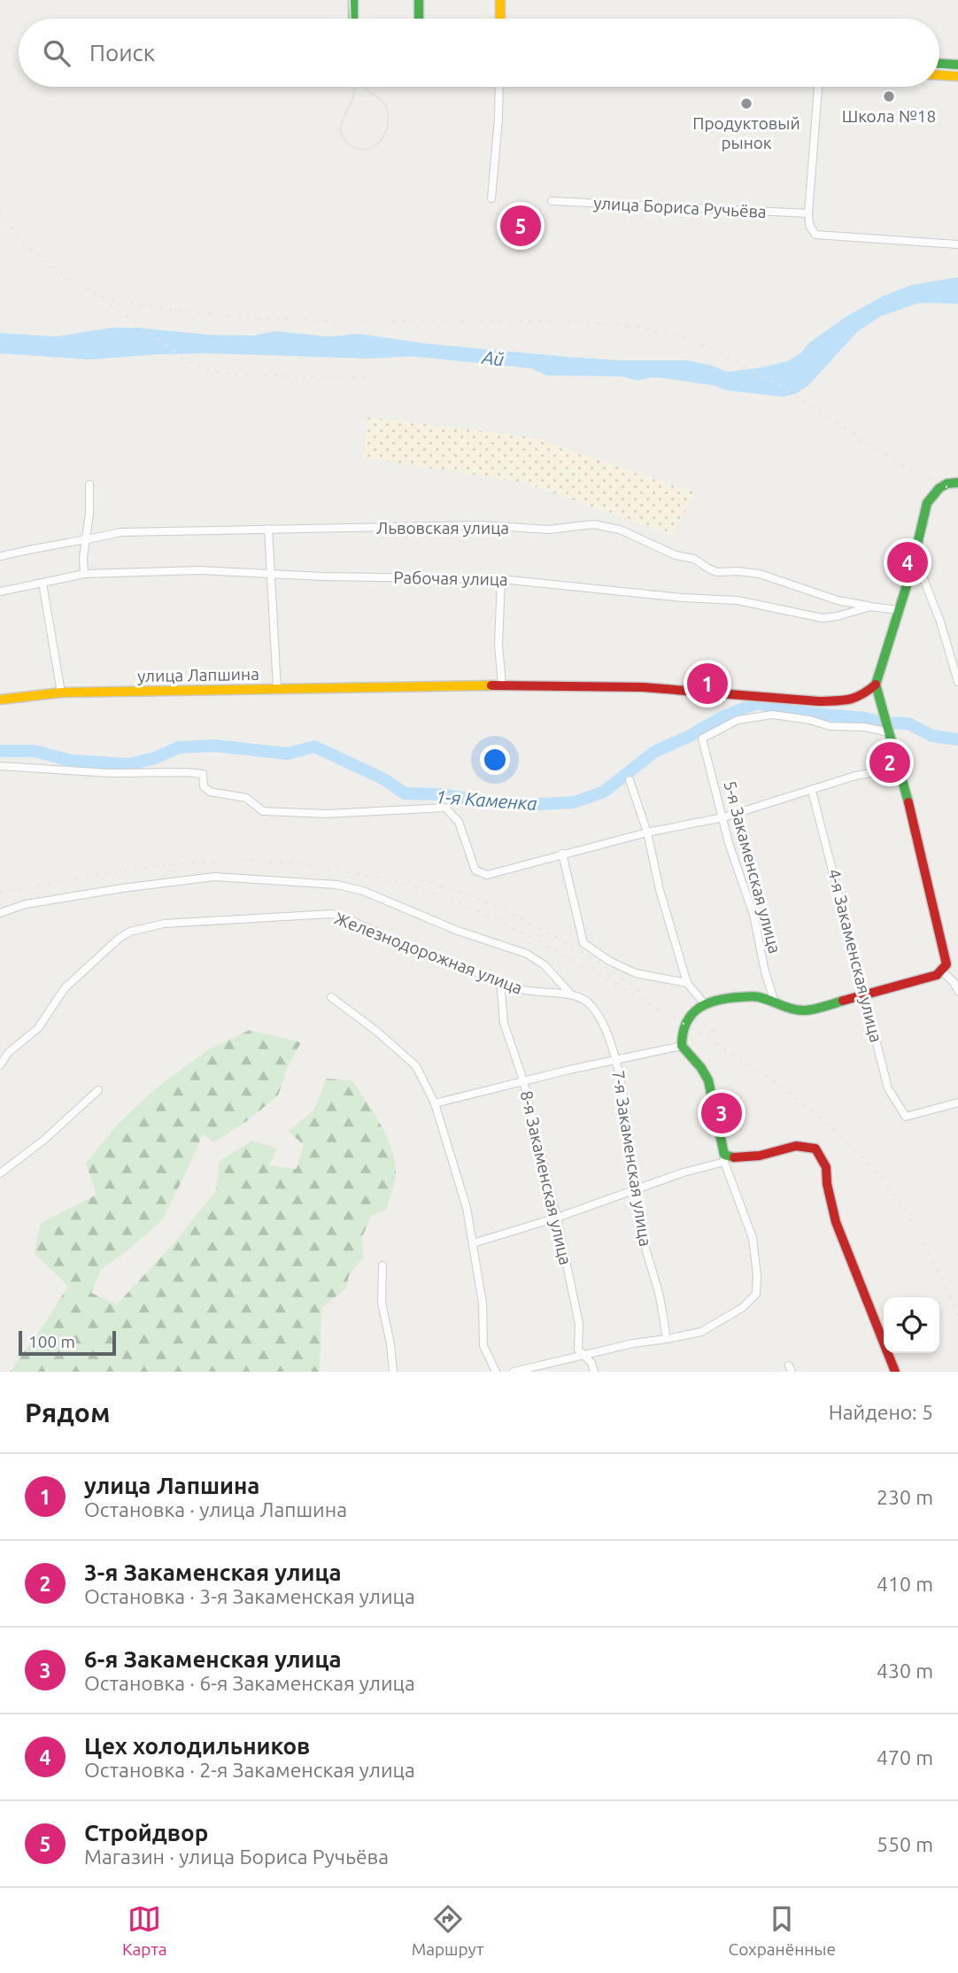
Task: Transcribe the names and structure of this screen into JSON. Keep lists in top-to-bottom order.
{
  "streets": {
    "street": [
      "улица Бориса Ручьёва",
      "Львовская улица",
      "Рабочая улица",
      "улица Лапшина",
      "5-я Закаменская улица",
      "Железнодорожная улица",
      "4-я Закаменская улица",
      "7-я Закаменская улица",
      "8-я Закаменская улица"
    ]
  },
  "crossings": [
    ["Львовская улица", "Рабочая улица"],
    ["Железнодорожная улица", "7-я Закаменская улица"],
    ["Железнодорожная улица", "8-я Закаменская улица"]
  ],
  "water": ["Ай", "1-я Каменка"],
  "places": ["Школа №18", "Продуктовый рынок"],
  "scale_bar": "100 m",
  "page": {
    "search": "Поиск",
    "pins": [
      "5",
      "4",
      "1",
      "2",
      "3"
    ],
    "scale": "100 m",
    "heading": ["Рядом", "Найдено: 5"],
    "list": [
      {
        "mark": "1",
        "name": "улица Лапшина",
        "note": "Остановка · улица Лапшина",
        "value": "230 m"
      },
      {
        "mark": "2",
        "name": "3-я Закаменская улица",
        "note": "Остановка · 3-я Закаменская улица",
        "value": "410 m"
      },
      {
        "mark": "3",
        "name": "6-я Закаменская улица",
        "note": "Остановка · 6-я Закаменская улица",
        "value": "430 m"
      },
      {
        "mark": "4",
        "name": "Цех холодильников",
        "note": "Остановка · 2-я Закаменская улица",
        "value": "470 m"
      },
      {
        "mark": "5",
        "name": "Стройдвор",
        "note": "Магазин · улица Бориса Ручьёва",
        "value": "550 m"
      }
    ],
    "nav": ["Карта", "Маршрут", "Сохранённые"]
  }
}
